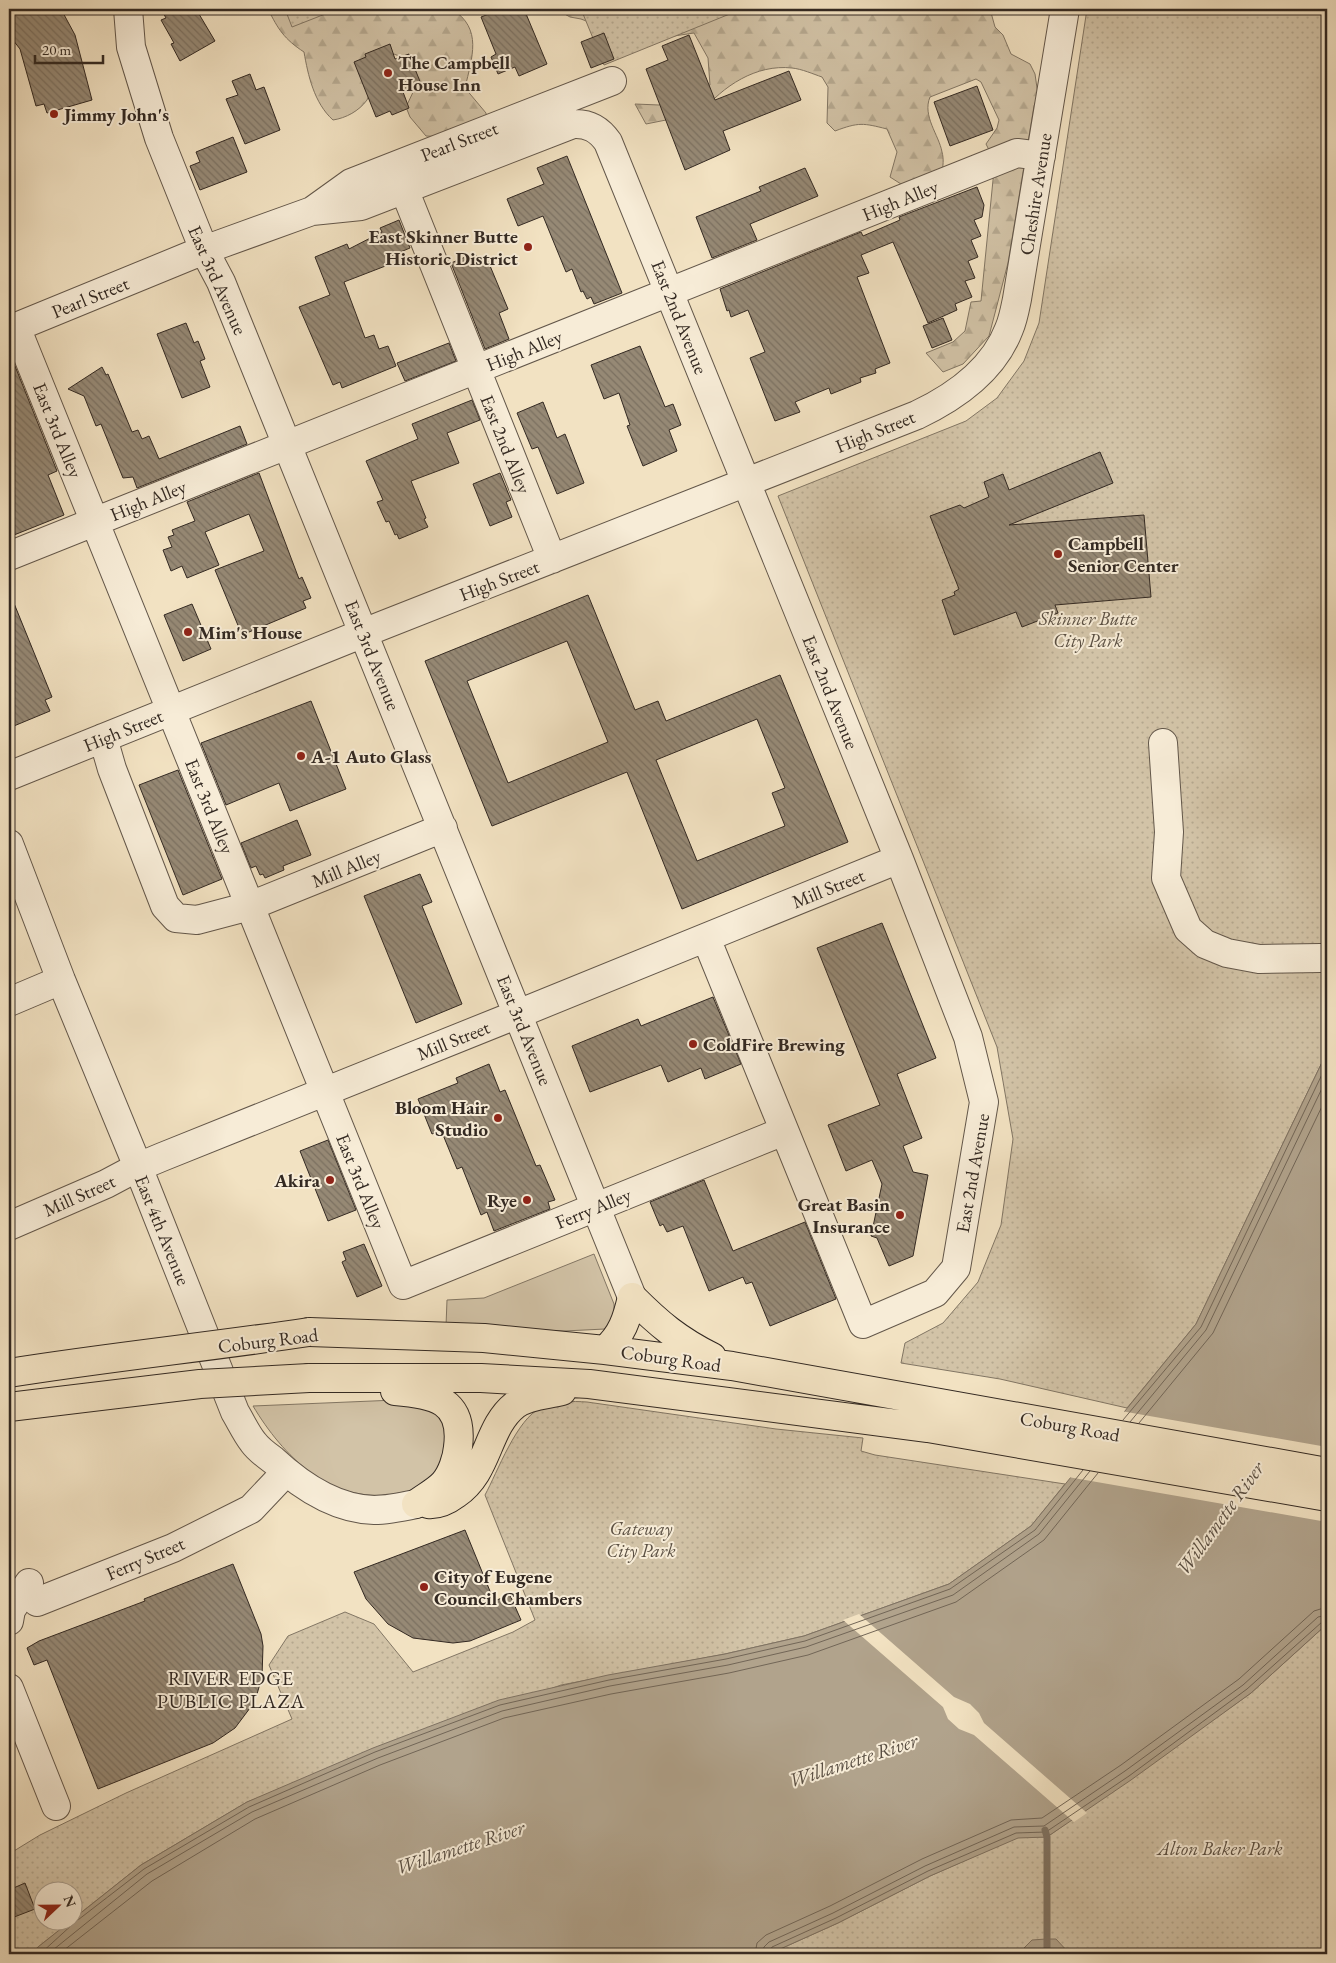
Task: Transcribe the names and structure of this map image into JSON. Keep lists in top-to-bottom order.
{
  "streets": {
    "main road": ["Coburg Road"],
    "street": [
      "Pearl Street",
      "Cheshire Avenue",
      "High Alley",
      "East 3rd Avenue",
      "East 2nd Avenue",
      "East 3rd Alley",
      "High Street",
      "East 2nd Alley",
      "Mill Alley",
      "Mill Street",
      "Ferry Alley",
      "East 4th Avenue",
      "Ferry Street"
    ]
  },
  "crossings": [
    ["Pearl Street", "East 3rd Avenue"],
    ["Pearl Street", "East 2nd Avenue"],
    ["Pearl Street", "East 3rd Alley"],
    ["Pearl Street", "East 2nd Alley"],
    ["Cheshire Avenue", "High Alley"],
    ["Cheshire Avenue", "High Street"],
    ["High Alley", "East 3rd Avenue"],
    ["High Alley", "East 2nd Avenue"],
    ["High Alley", "East 3rd Alley"],
    ["High Alley", "East 2nd Alley"],
    ["East 3rd Avenue", "High Street"],
    ["East 3rd Avenue", "Mill Alley"],
    ["East 3rd Avenue", "Mill Street"],
    ["East 3rd Avenue", "Ferry Alley"],
    ["East 2nd Avenue", "High Street"],
    ["East 2nd Avenue", "Mill Street"],
    ["East 2nd Avenue", "Ferry Alley"],
    ["East 3rd Alley", "High Street"],
    ["East 3rd Alley", "Mill Alley"],
    ["East 3rd Alley", "Mill Street"],
    ["East 3rd Alley", "Ferry Alley"],
    ["High Street", "East 2nd Alley"],
    ["High Street", "Mill Alley"],
    ["Mill Street", "East 4th Avenue"],
    ["East 4th Avenue", "Ferry Street"]
  ],
  "districts": ["RIVER EDGE PUBLIC PLAZA"],
  "water": ["Willamette River"],
  "parks": ["Skinner Butte City Park", "Gateway City Park", "Alton Baker Park"],
  "places": [
    "The Campbell House Inn",
    "Jimmy John's",
    "East Skinner Butte Historic District",
    "Campbell Senior Center",
    "Mim's House",
    "A-1 Auto Glass",
    "ColdFire Brewing",
    "Bloom Hair Studio",
    "Akira",
    "Rye",
    "Great Basin Insurance",
    "City of Eugene Council Chambers"
  ],
  "scale_bar": "20 m",
  "north": "right"
}
